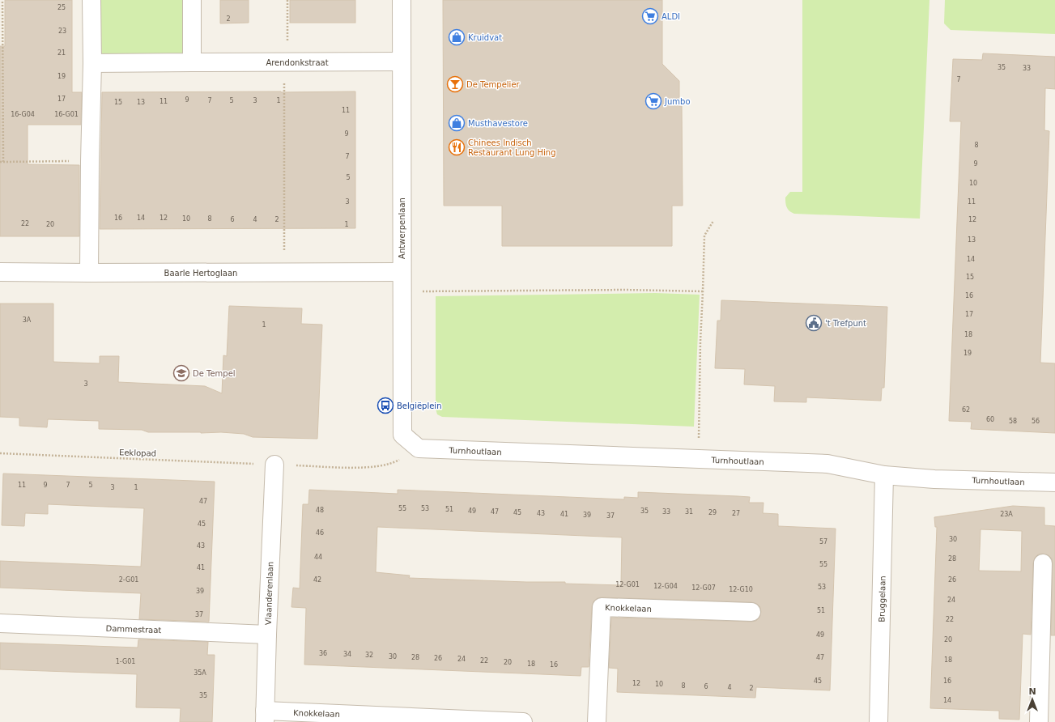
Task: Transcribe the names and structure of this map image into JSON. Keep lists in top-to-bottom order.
{
  "streets": {
    "street": [
      "Arendonkstraat",
      "Antwerpenlaan",
      "Baarle Hertoglaan",
      "Turnhoutlaan",
      "Vlaanderenlaan",
      "Bruggelaan",
      "Knokkelaan",
      "Dammestraat"
    ],
    "path": ["Eeklopad"]
  },
  "crossings": [
    ["Arendonkstraat", "Antwerpenlaan"],
    ["Antwerpenlaan", "Baarle Hertoglaan"],
    ["Antwerpenlaan", "Turnhoutlaan"],
    ["Antwerpenlaan", "Eeklopad"],
    ["Turnhoutlaan", "Eeklopad"],
    ["Turnhoutlaan", "Bruggelaan"],
    ["Eeklopad", "Vlaanderenlaan"],
    ["Vlaanderenlaan", "Knokkelaan"],
    ["Vlaanderenlaan", "Dammestraat"]
  ],
  "places": {
    "supermarket": ["ALDI", "Jumbo"],
    "shop": ["Kruidvat", "Musthavestore"],
    "bar": ["De Tempelier"],
    "restaurant": ["Chinees Indisch Restaurant Lung Hing"],
    "public building": ["'t Trefpunt"],
    "school or university": ["De Tempel"],
    "bus stop": ["Belgiëplein"]
  },
  "house_numbers": [
    "25",
    "2",
    "23",
    "21",
    "35",
    "33",
    "19",
    "7",
    "17",
    "9",
    "7",
    "5",
    "3",
    "1",
    "11",
    "15",
    "13",
    "11",
    "16-G04",
    "16-G01",
    "9",
    "8",
    "7",
    "9",
    "5",
    "10",
    "3",
    "11",
    "16",
    "14",
    "12",
    "10",
    "8",
    "6",
    "4",
    "2",
    "12",
    "22",
    "20",
    "1",
    "13",
    "14",
    "15",
    "16",
    "17",
    "3A",
    "1",
    "18",
    "19",
    "3",
    "62",
    "60",
    "58",
    "56",
    "11",
    "9",
    "7",
    "5",
    "3",
    "1",
    "47",
    "55",
    "53",
    "51",
    "48",
    "49",
    "35",
    "47",
    "33",
    "31",
    "45",
    "29",
    "43",
    "27",
    "41",
    "23A",
    "39",
    "37",
    "45",
    "46",
    "30",
    "57",
    "43",
    "44",
    "28",
    "55",
    "41",
    "2-G01",
    "42",
    "26",
    "12-G01",
    "12-G04",
    "53",
    "12-G07",
    "12-G10",
    "39",
    "24",
    "51",
    "37",
    "22",
    "49",
    "20",
    "36",
    "34",
    "32",
    "30",
    "28",
    "47",
    "26",
    "24",
    "18",
    "22",
    "1-G01",
    "20",
    "18",
    "16",
    "35A",
    "45",
    "16",
    "12",
    "10",
    "8",
    "6",
    "4",
    "2",
    "35",
    "14"
  ],
  "north": "top"
}
